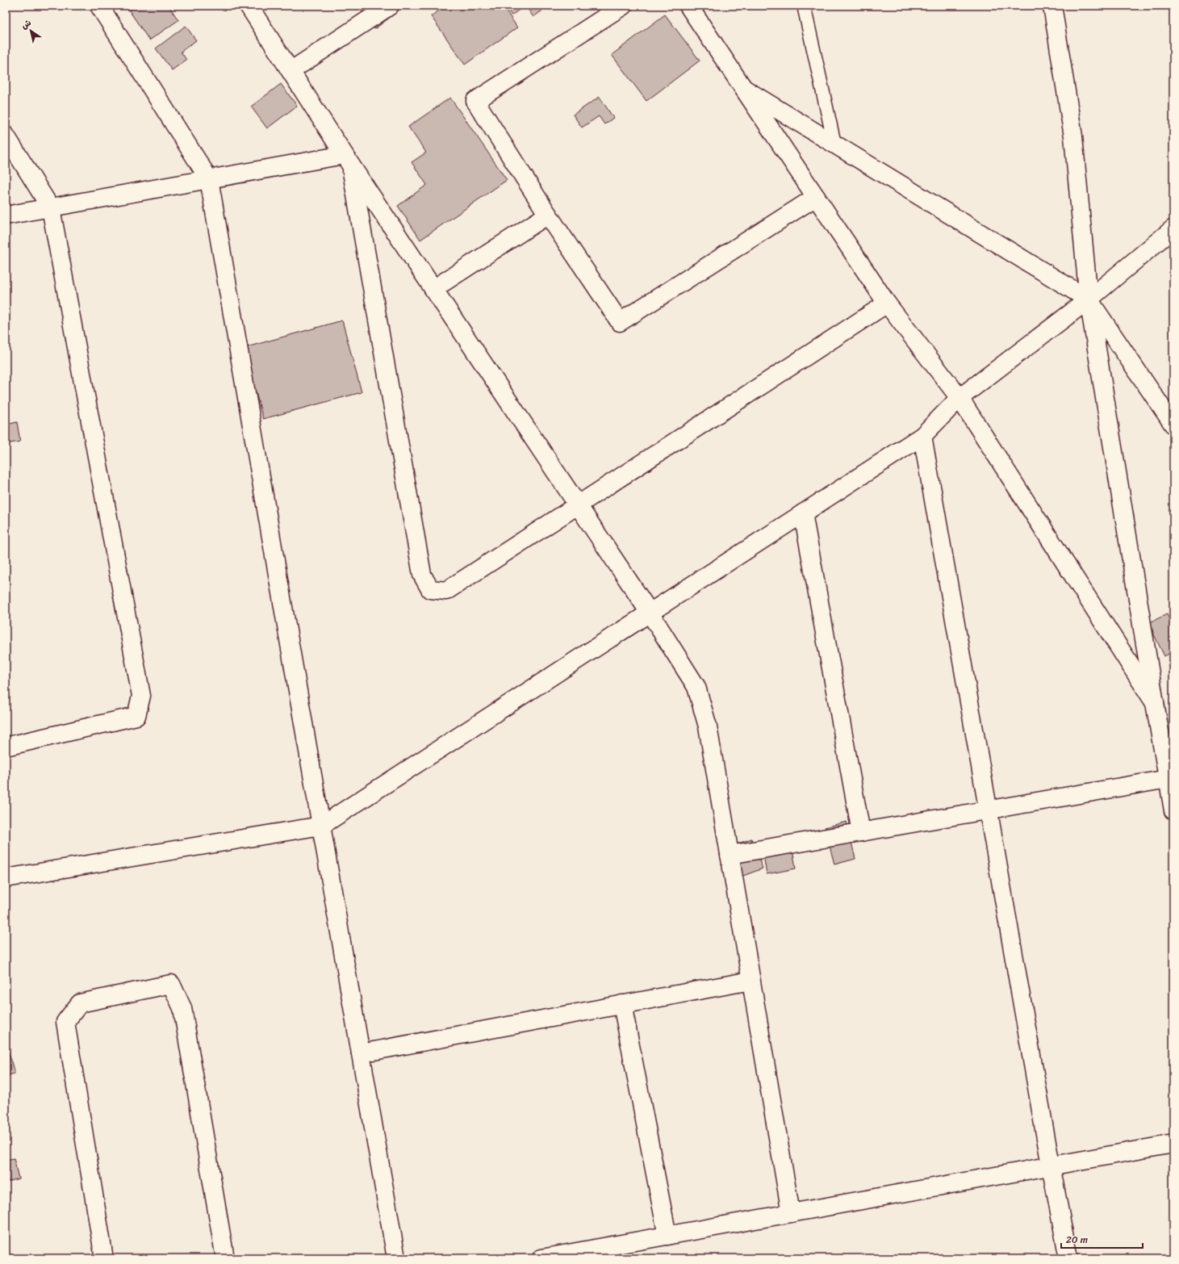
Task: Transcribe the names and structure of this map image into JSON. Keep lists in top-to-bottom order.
{
  "scale_bar": "20 m",
  "north": "top left"
}
